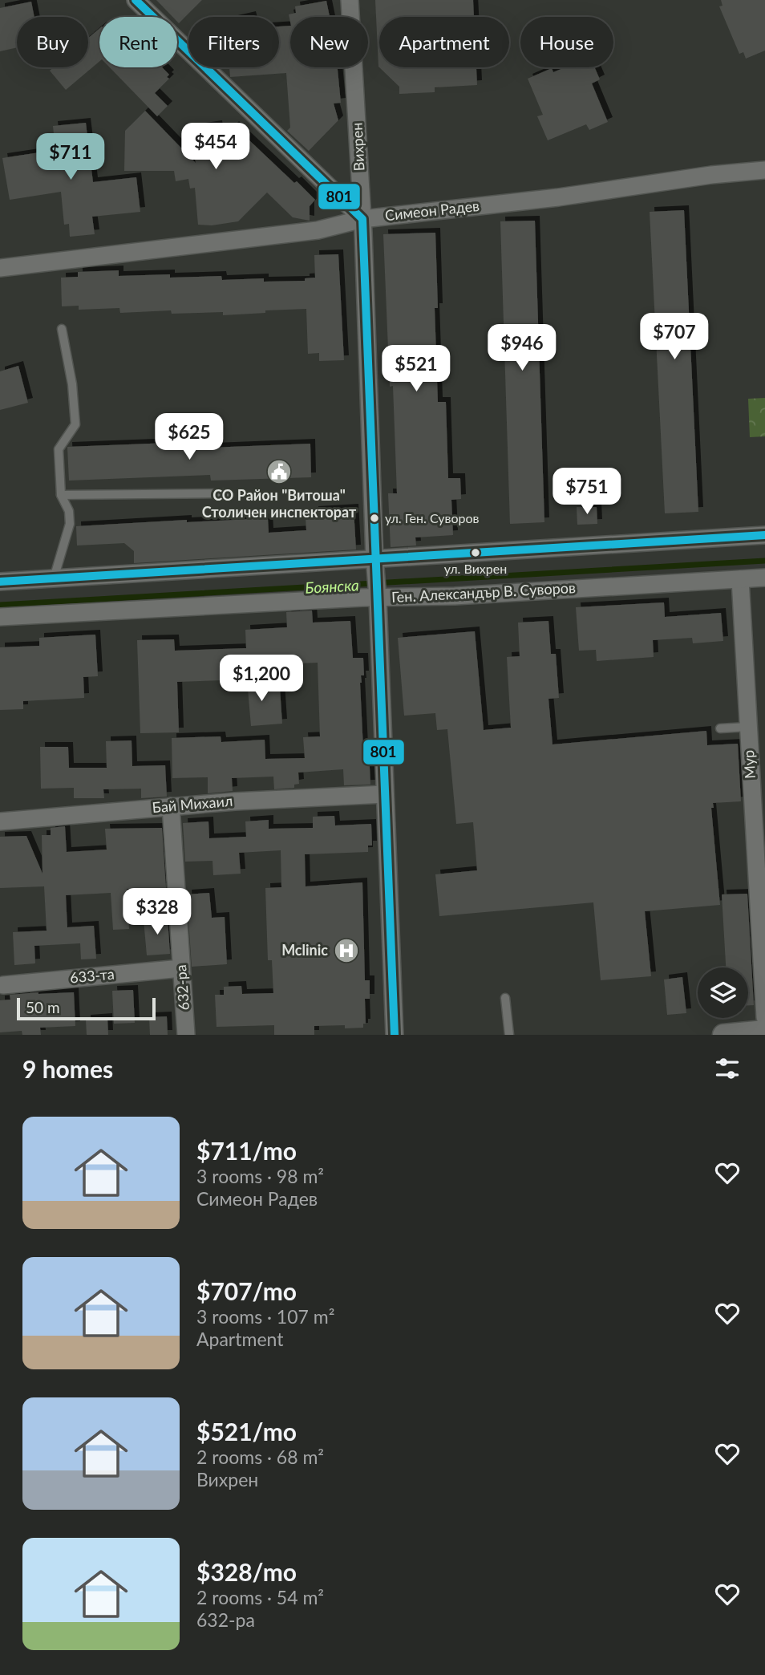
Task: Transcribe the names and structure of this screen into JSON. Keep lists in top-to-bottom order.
{
  "streets": {
    "street": [
      "Вихрен",
      "Симеон Радев",
      "Ген. Александър В. Суворов",
      "Мур",
      "Бай Михаил",
      "633-та",
      "632-ра"
    ]
  },
  "crossings": [
    ["Вихрен", "Симеон Радев"],
    ["Вихрен", "Ген. Александър В. Суворов"],
    ["Вихрен", "Бай Михаил"],
    ["Ген. Александър В. Суворов", "Мур"],
    ["Бай Михаил", "632-ра"],
    ["633-та", "632-ра"]
  ],
  "water": ["Боянска"],
  "places": {
    "public building": ["СО Район \"Витоша\" Столичен инспекторат"],
    "other": ["ул. Ген. Суворов", "ул. Вихрен"],
    "hospital": ["Mclinic"]
  },
  "lines": ["transit line 801"],
  "scale_bar": "50 m",
  "page": {
    "chip": [
      "Buy",
      "Rent",
      "Filters",
      "New",
      "Apartment",
      "House"
    ],
    "price": [
      "$454",
      "$711",
      "$707",
      "$946",
      "$521",
      "$625",
      "$751",
      "$1,200",
      "$328"
    ],
    "scale": "50 m",
    "heading": "9 homes",
    "list": [
      {
        "name": "$711/mo",
        "note": "3 rooms · 98 m² · Симеон Радев"
      },
      {
        "name": "$707/mo",
        "note": "3 rooms · 107 m² · Apartment"
      },
      {
        "name": "$521/mo",
        "note": "2 rooms · 68 m² · Вихрен"
      },
      {
        "name": "$328/mo",
        "note": "2 rooms · 54 m² · 632-ра"
      }
    ]
  }
}
